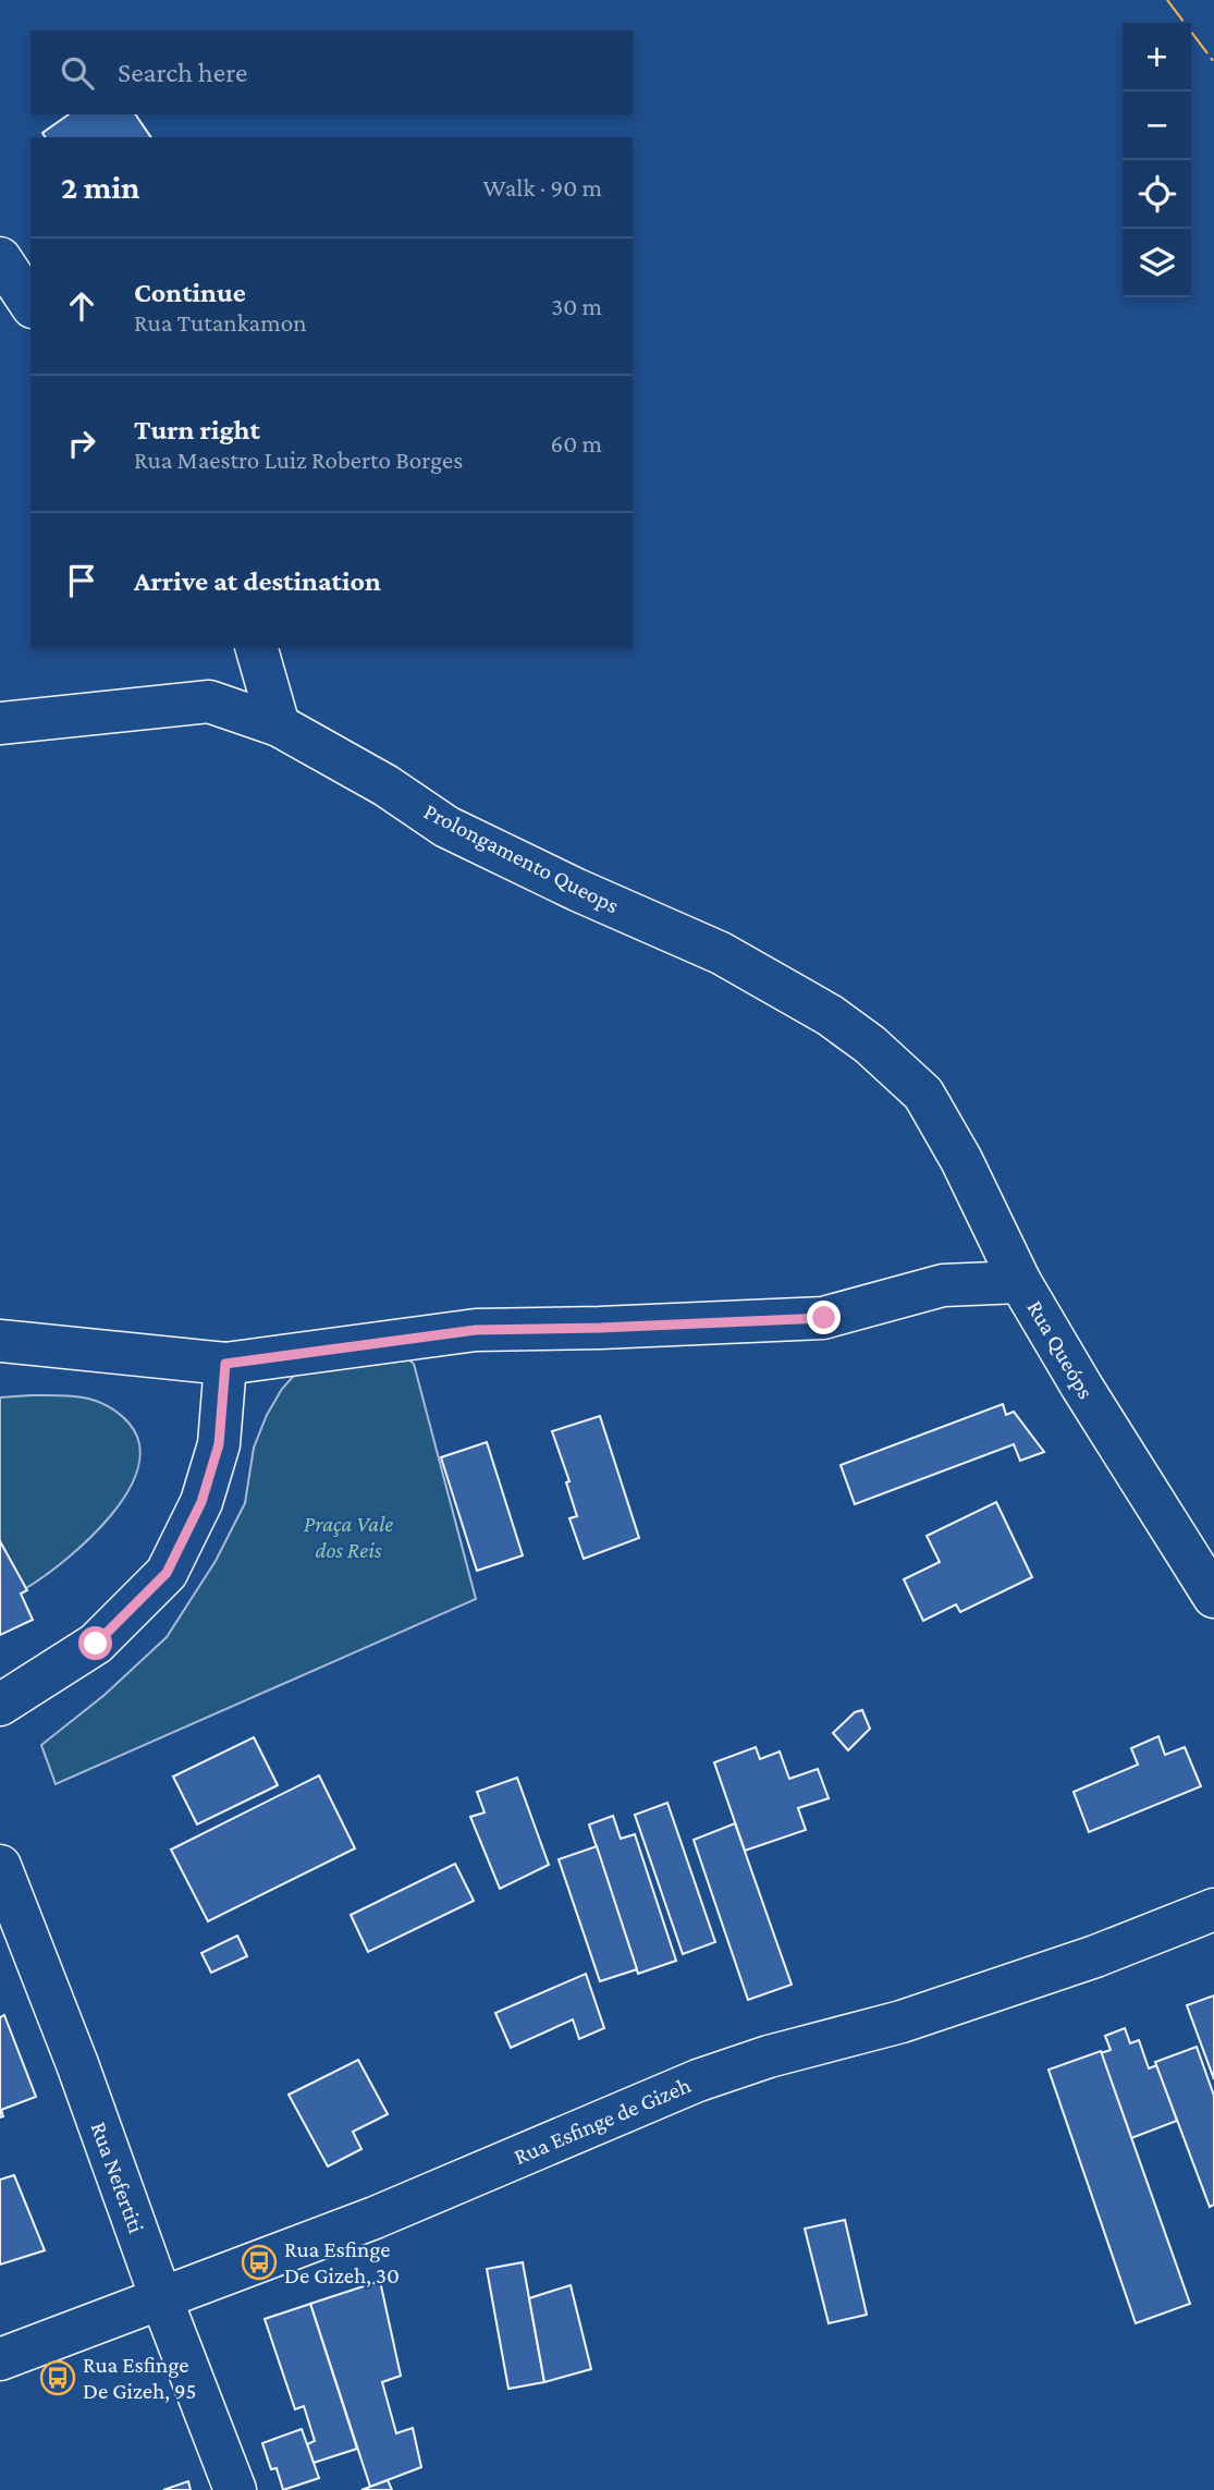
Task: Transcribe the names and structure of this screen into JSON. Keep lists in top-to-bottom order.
{
  "streets": {
    "street": [
      "Prolongamento Queops",
      "Rua Queóps",
      "Rua Esfinge de Gizeh",
      "Rua Nefertiti"
    ]
  },
  "crossings": [
    ["Prolongamento Queops", "Rua Queóps"],
    ["Rua Esfinge de Gizeh", "Rua Nefertiti"]
  ],
  "parks": ["Praça Vale dos Reis"],
  "places": {
    "bus stop": ["Rua Esfinge De Gizeh, 30", "Rua Esfinge De Gizeh, 95"]
  },
  "page": {
    "map_buttons": ["+", "−"],
    "search": "Search here",
    "heading": ["2 min", "Walk · 90 m"],
    "list": [
      ["Continue", "Rua Tutankamon", "30 m"],
      ["Turn right", "Rua Maestro Luiz Roberto Borges", "60 m"],
      "Arrive at destination"
    ]
  }
}
